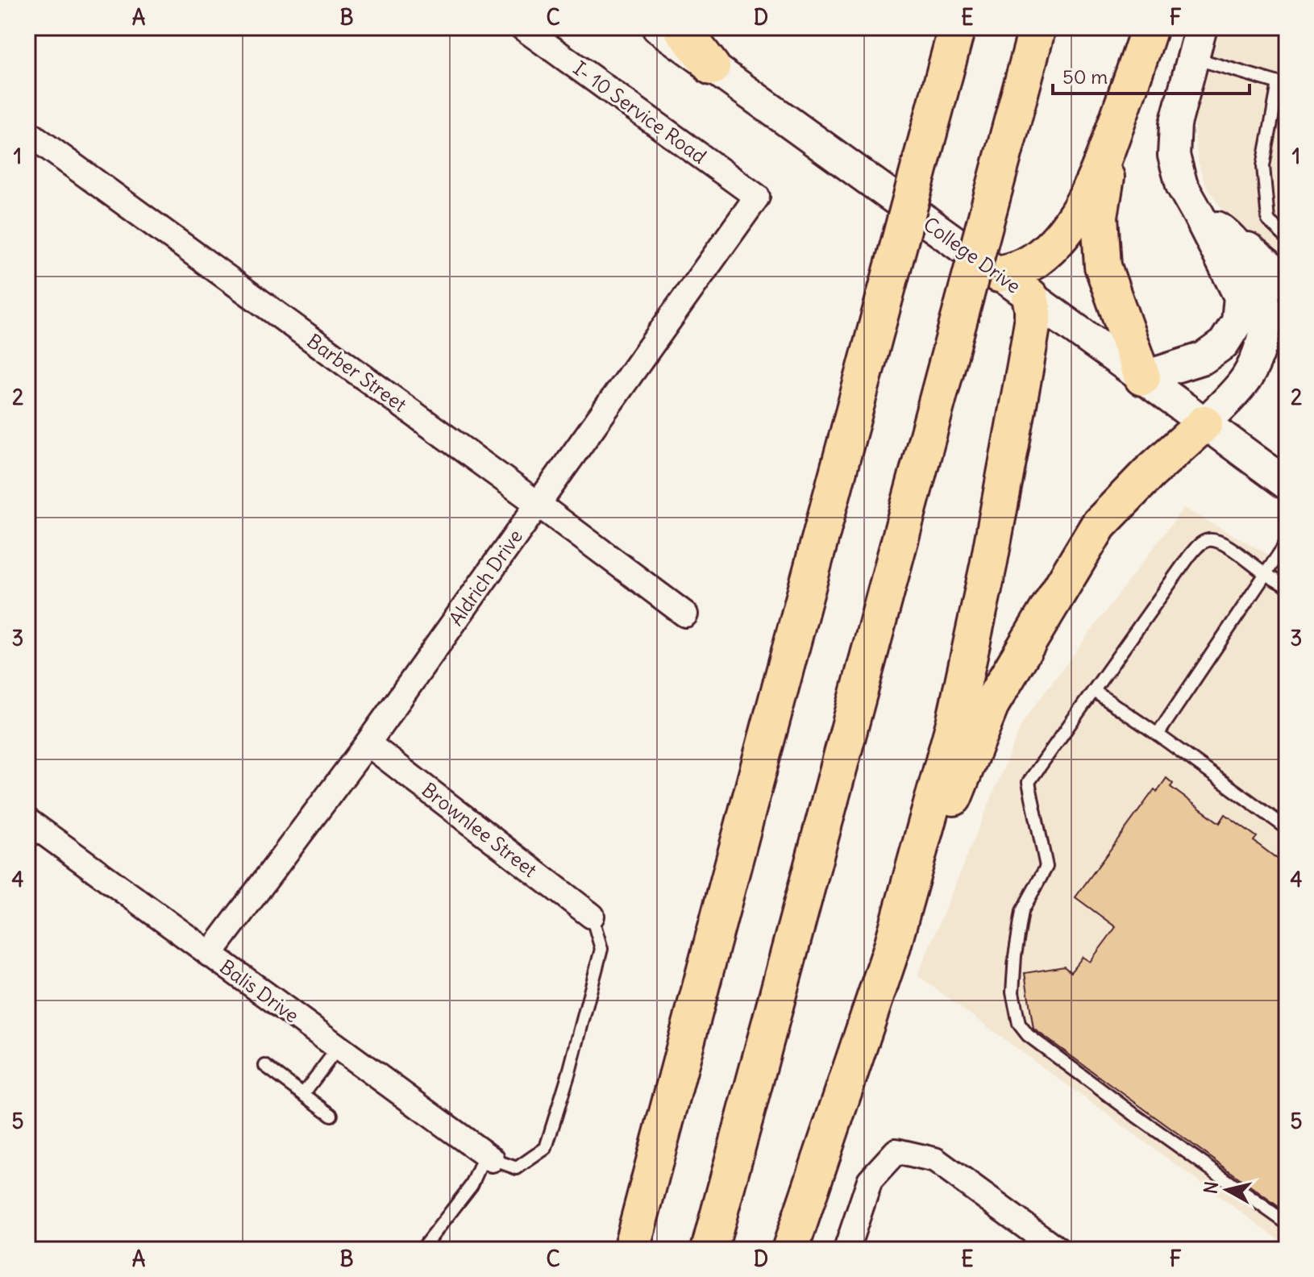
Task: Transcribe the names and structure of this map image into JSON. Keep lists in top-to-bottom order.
{
  "streets": {
    "street": [
      "I- 10 Service Road",
      "College Drive",
      "Barber Street",
      "Aldrich Drive",
      "Brownlee Street",
      "Balis Drive"
    ]
  },
  "crossings": [
    ["I- 10 Service Road", "Aldrich Drive"],
    ["Barber Street", "Aldrich Drive"],
    ["Aldrich Drive", "Brownlee Street"],
    ["Aldrich Drive", "Balis Drive"]
  ],
  "scale_bar": "50 m",
  "north": "left",
  "grid": {
    "columns": [
      "A",
      "B",
      "C",
      "D",
      "E",
      "F"
    ],
    "rows": [
      "1",
      "2",
      "3",
      "4",
      "5"
    ]
  }
}
